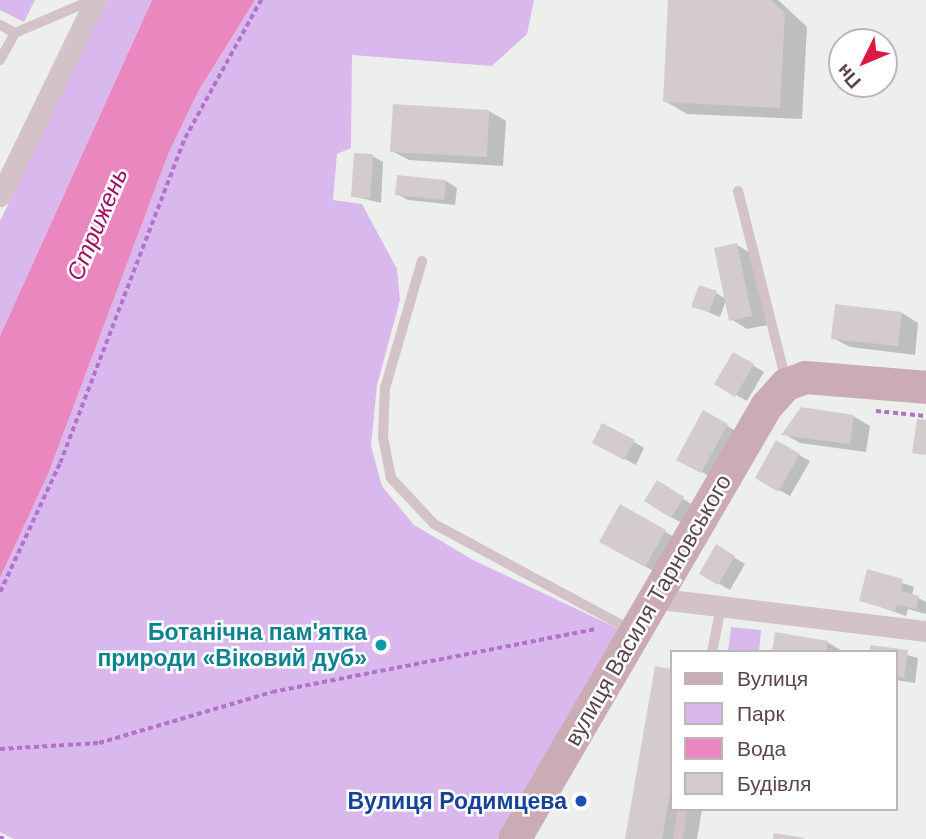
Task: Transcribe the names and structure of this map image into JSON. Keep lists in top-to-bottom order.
{
  "streets": {
    "main road": ["вулиця Василя Тарновського"]
  },
  "water": ["Стрижень"],
  "places": ["Ботанічна пам'ятка природи «Віковий дуб»", "Вулиця Родимцева"],
  "legend": [
    "Вулиця",
    "Парк",
    "Вода",
    "Будівля"
  ],
  "north": "bottom left"
}
